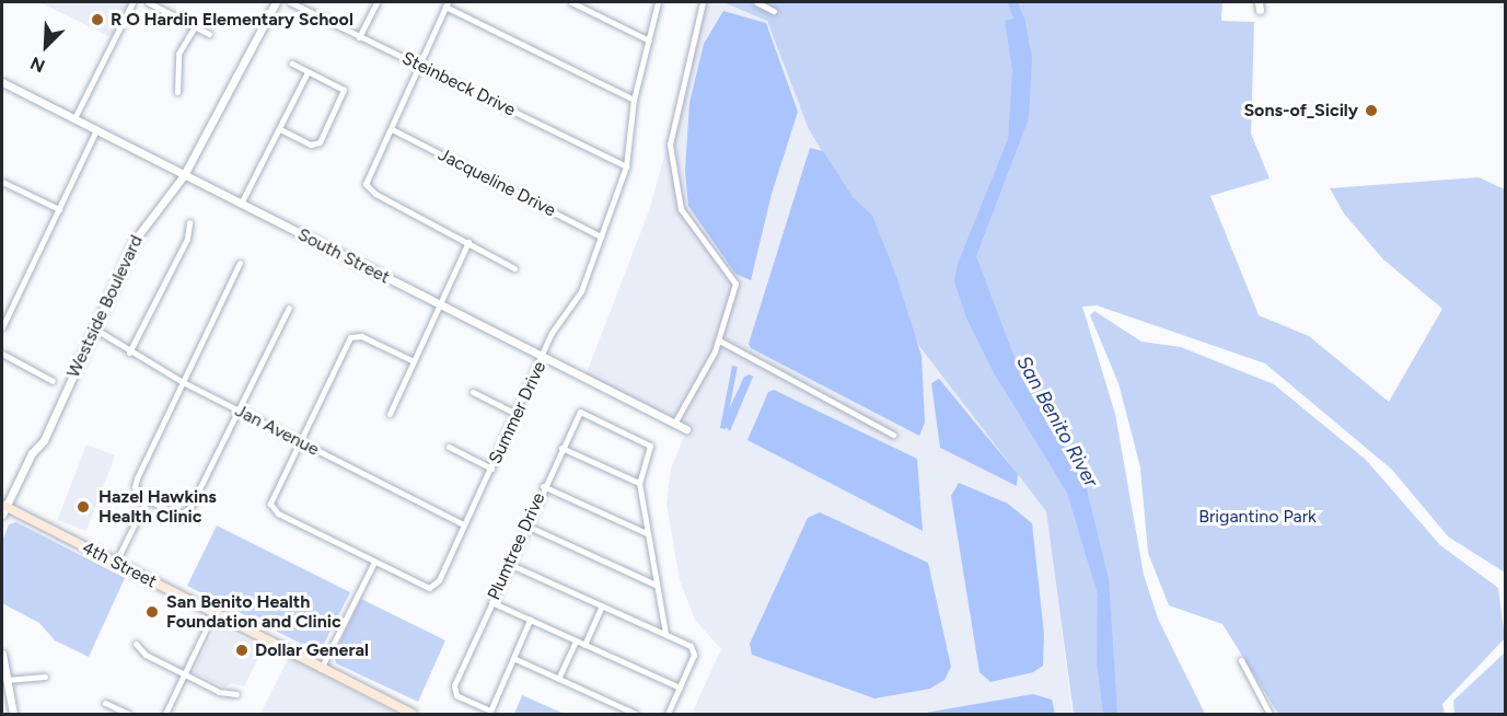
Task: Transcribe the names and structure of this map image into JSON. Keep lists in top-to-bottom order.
{
  "streets": {
    "main road": ["4th Street"],
    "street": [
      "Steinbeck Drive",
      "Jacqueline Drive",
      "South Street",
      "Westside Boulevard",
      "Summer Drive",
      "Jan Avenue",
      "Plumtree Drive"
    ]
  },
  "crossings": [
    ["Steinbeck Drive", "Summer Drive"],
    ["Jacqueline Drive", "Summer Drive"],
    ["South Street", "Westside Boulevard"],
    ["South Street", "Summer Drive"],
    ["Westside Boulevard", "Jan Avenue"],
    ["Westside Boulevard", "4th Street"],
    ["Summer Drive", "Jan Avenue"]
  ],
  "water": ["San Benito River"],
  "parks": ["Brigantino Park"],
  "places": [
    "R O Hardin Elementary School",
    "Sons-of_Sicily",
    "Hazel Hawkins Health Clinic",
    "San Benito Health Foundation and Clinic",
    "Dollar General"
  ],
  "north": "bottom left"
}
